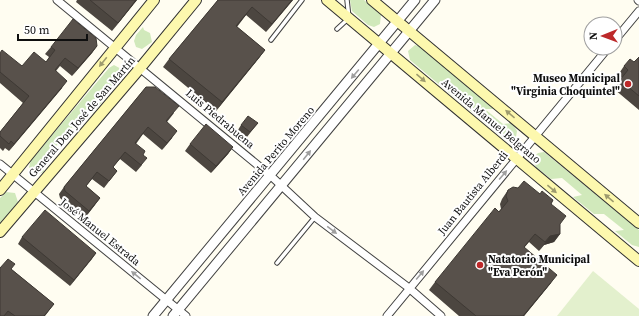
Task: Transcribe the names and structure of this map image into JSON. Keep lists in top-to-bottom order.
{
  "streets": {
    "main road": ["General Don José de San Martín", "Avenida Manuel Belgrano"],
    "street": [
      "Luis Piedrabuena",
      "Avenida Perito Moreno",
      "Juan Bautista Alberdi",
      "José Manuel Estrada"
    ]
  },
  "crossings": [
    ["General Don José de San Martín", "Luis Piedrabuena"],
    ["General Don José de San Martín", "José Manuel Estrada"],
    ["Luis Piedrabuena", "Avenida Perito Moreno"],
    ["Luis Piedrabuena", "Juan Bautista Alberdi"],
    ["Avenida Manuel Belgrano", "Avenida Perito Moreno"],
    ["Avenida Manuel Belgrano", "Juan Bautista Alberdi"],
    ["Avenida Perito Moreno", "José Manuel Estrada"]
  ],
  "one_way": ["Juan Bautista Alberdi", "José Manuel Estrada"],
  "places": ["Museo Municipal \"Virginia Choquintel\"", "Natatorio Municipal \"Eva Perón\""],
  "scale_bar": "50 m",
  "north": "left"
}
